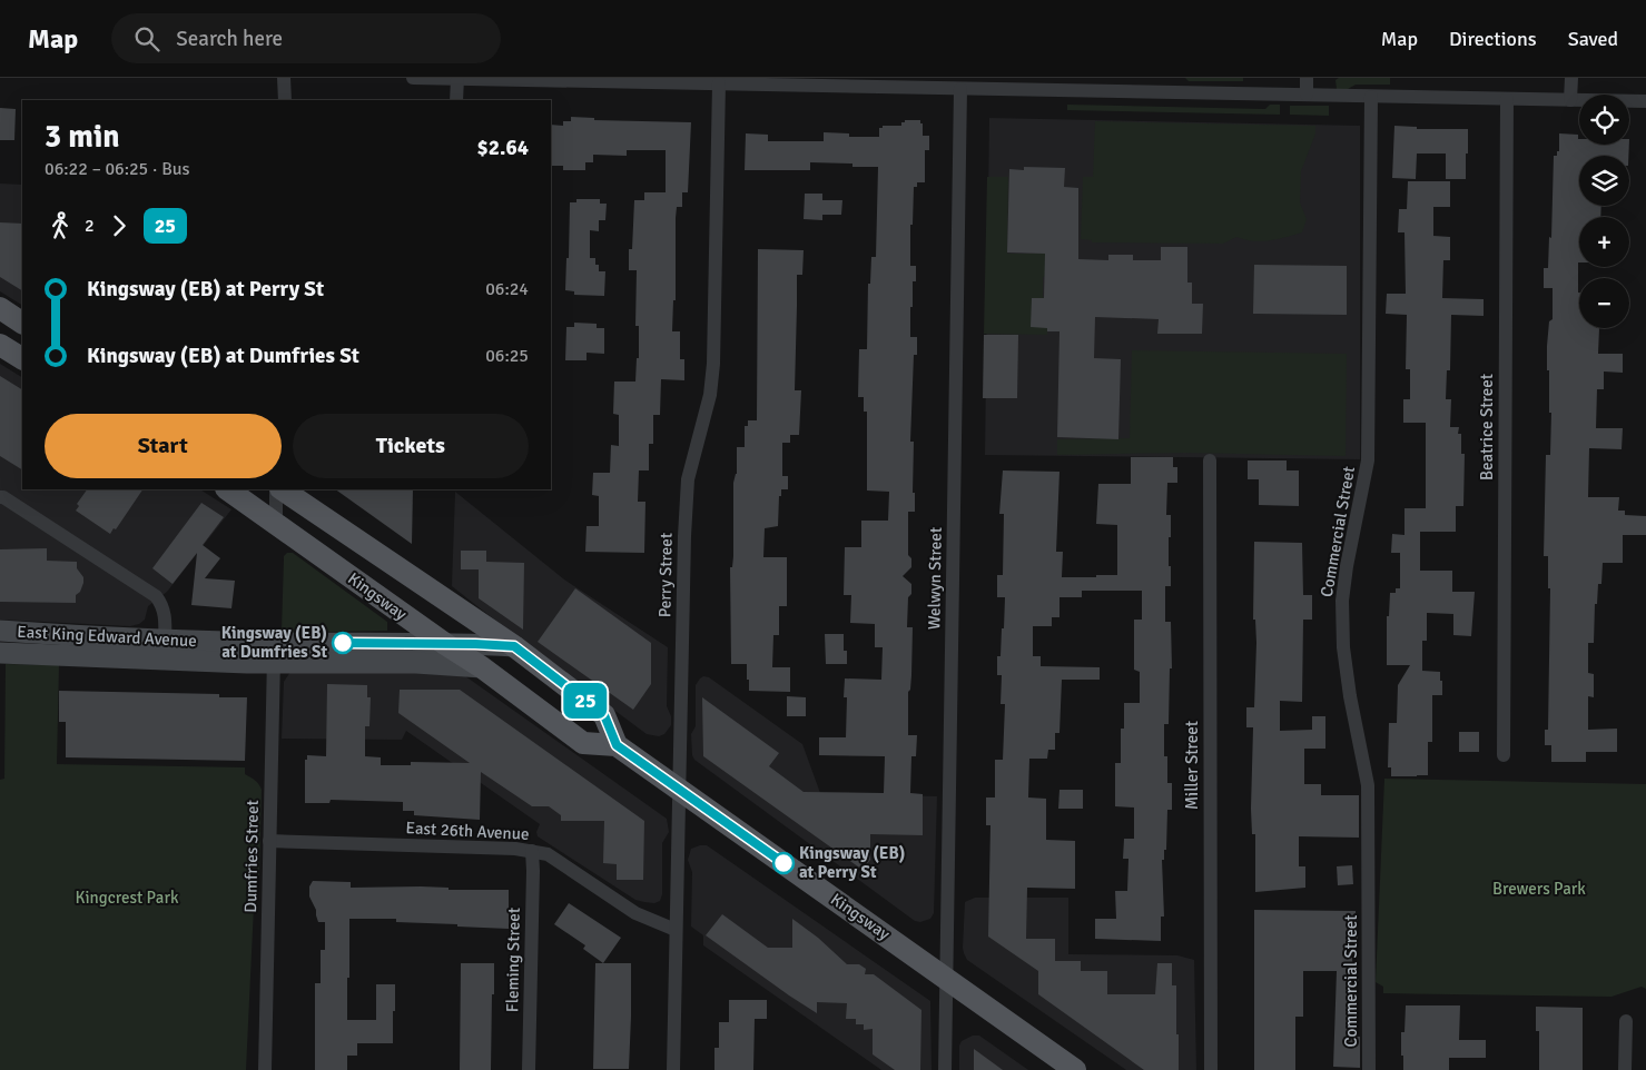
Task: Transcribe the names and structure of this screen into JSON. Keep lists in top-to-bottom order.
{
  "streets": {
    "main road": ["Kingsway", "East King Edward Avenue"],
    "street": [
      "Beatrice Street",
      "Commercial Street",
      "Perry Street",
      "Welwyn Street",
      "Miller Street",
      "East 26th Avenue",
      "Dumfries Street",
      "Fleming Street"
    ]
  },
  "crossings": [
    ["Perry Street", "Kingsway"],
    ["Perry Street", "East 26th Avenue"],
    ["Welwyn Street", "Kingsway"],
    ["Kingsway", "East King Edward Avenue"],
    ["East King Edward Avenue", "Dumfries Street"],
    ["East 26th Avenue", "Dumfries Street"],
    ["East 26th Avenue", "Fleming Street"]
  ],
  "parks": ["Brewers Park", "Kingcrest Park"],
  "places": ["Kingsway (EB) at Dumfries St", "Kingsway (EB) at Perry St"],
  "lines": ["bus line 25"],
  "page": {
    "header": "Map",
    "search": "Search here",
    "nav": ["Map", "Directions", "Saved"],
    "on_map": "25",
    "map_buttons": ["+", "−"],
    "heading": ["3 min", "06:22 – 06:25 · Bus", "$2.64"],
    "legs": ["2", "25"],
    "list": [
      {
        "name": "Kingsway (EB) at Perry St",
        "value": "06:24"
      },
      {
        "name": "Kingsway (EB) at Dumfries St",
        "value": "06:25"
      }
    ],
    "buttons": ["Start", "Tickets"]
  }
}
